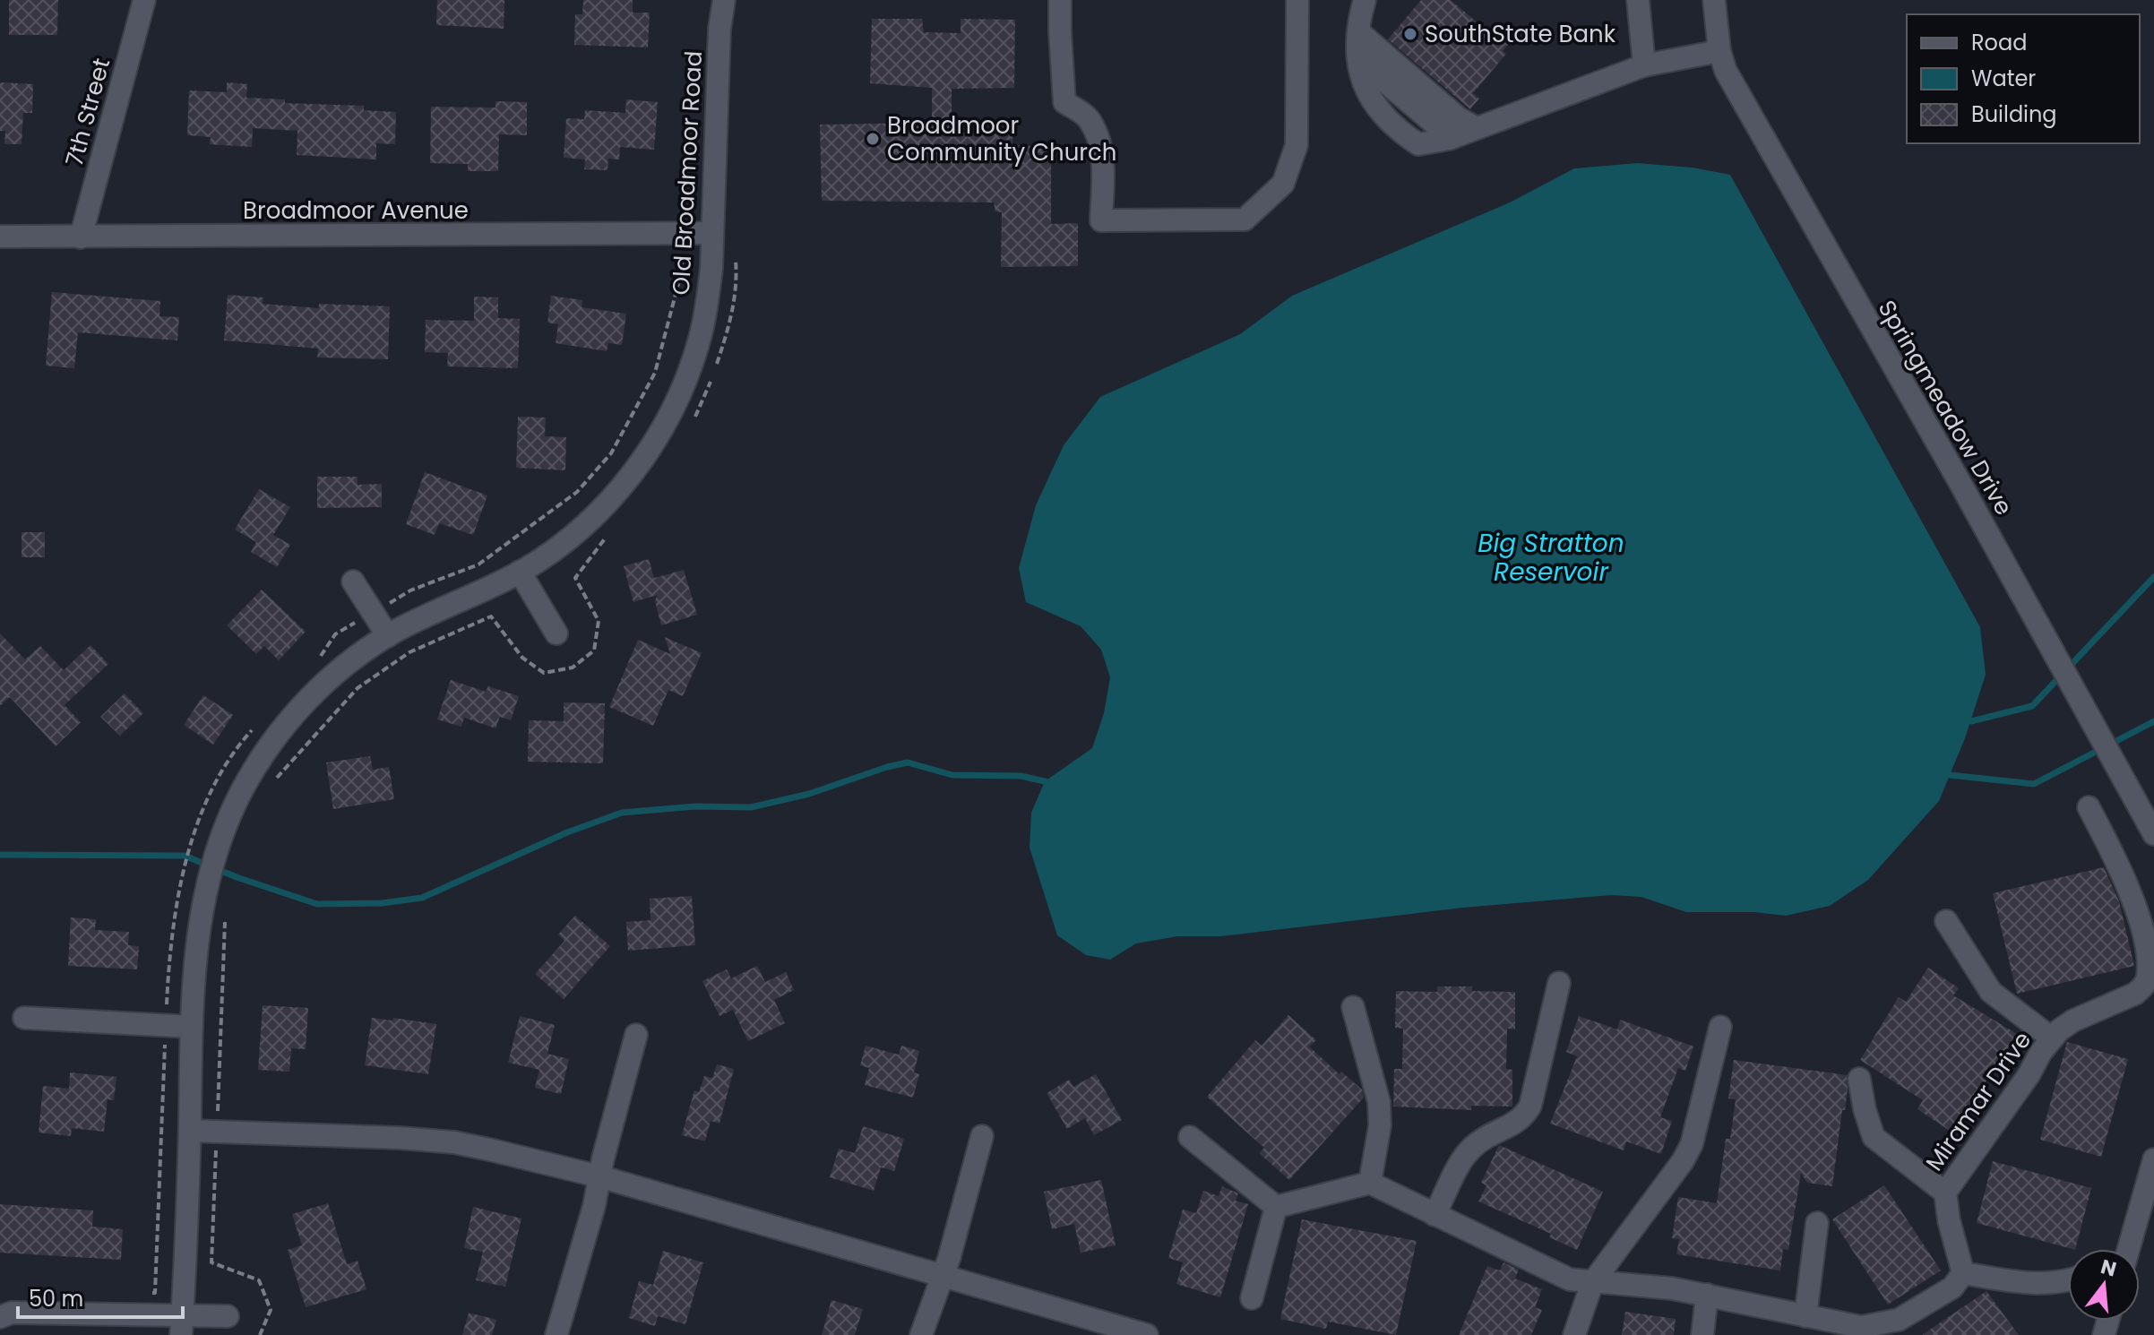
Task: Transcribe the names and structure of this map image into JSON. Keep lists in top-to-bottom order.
{
  "streets": {
    "street": [
      "7th Street",
      "Old Broadmoor Road",
      "Broadmoor Avenue",
      "Springmeadow Drive",
      "Miramar Drive"
    ]
  },
  "crossings": [
    ["7th Street", "Broadmoor Avenue"],
    ["Old Broadmoor Road", "Broadmoor Avenue"]
  ],
  "water": ["Big Stratton Reservoir"],
  "places": ["SouthState Bank", "Broadmoor Community Church"],
  "legend": ["Road", "Water", "Building"],
  "scale_bar": "50 m",
  "north": "top"
}
